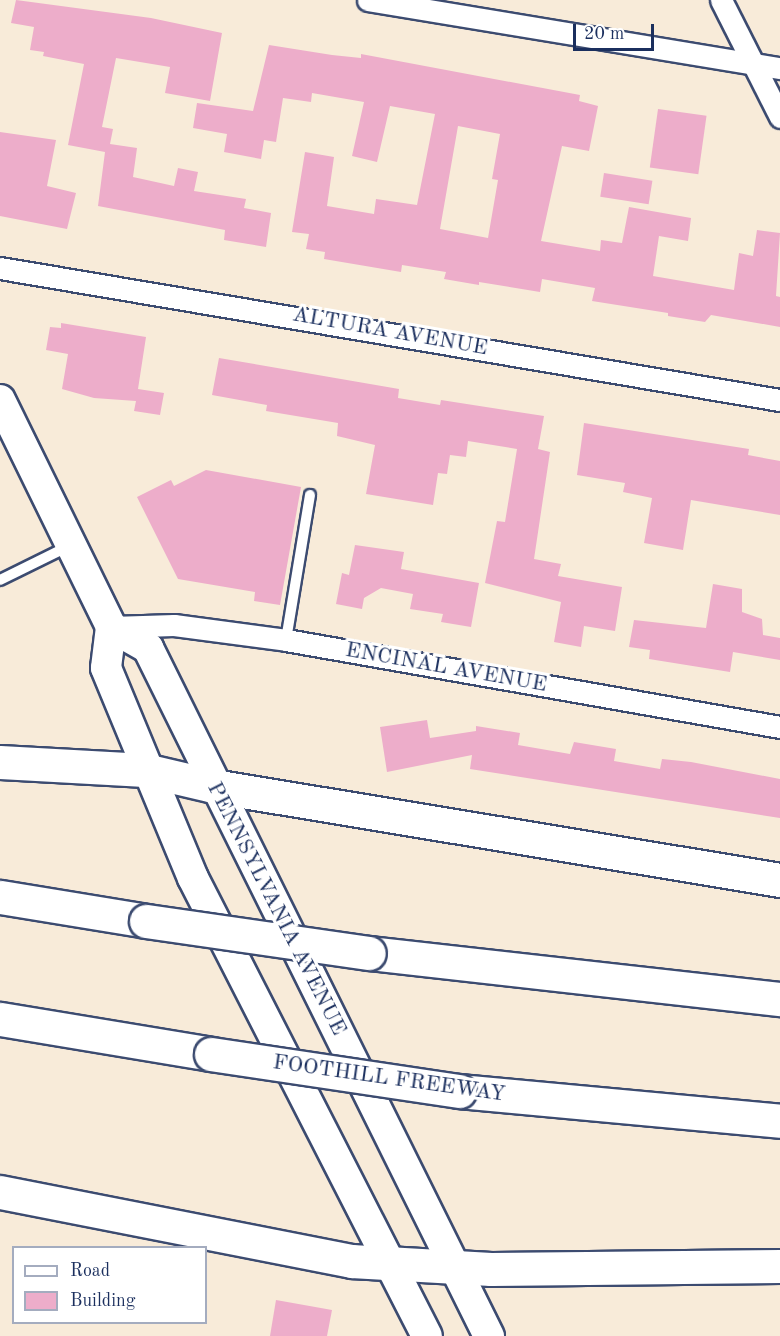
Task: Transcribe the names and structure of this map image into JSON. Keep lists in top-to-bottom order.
{
  "streets": {
    "highway": ["FOOTHILL FREEWAY"],
    "main road": ["PENNSYLVANIA AVENUE"],
    "street": ["ALTURA AVENUE", "ENCINAL AVENUE"]
  },
  "crossings": [
    ["ENCINAL AVENUE", "PENNSYLVANIA AVENUE"]
  ],
  "legend": ["Road", "Building"],
  "scale_bar": "20 m"
}
